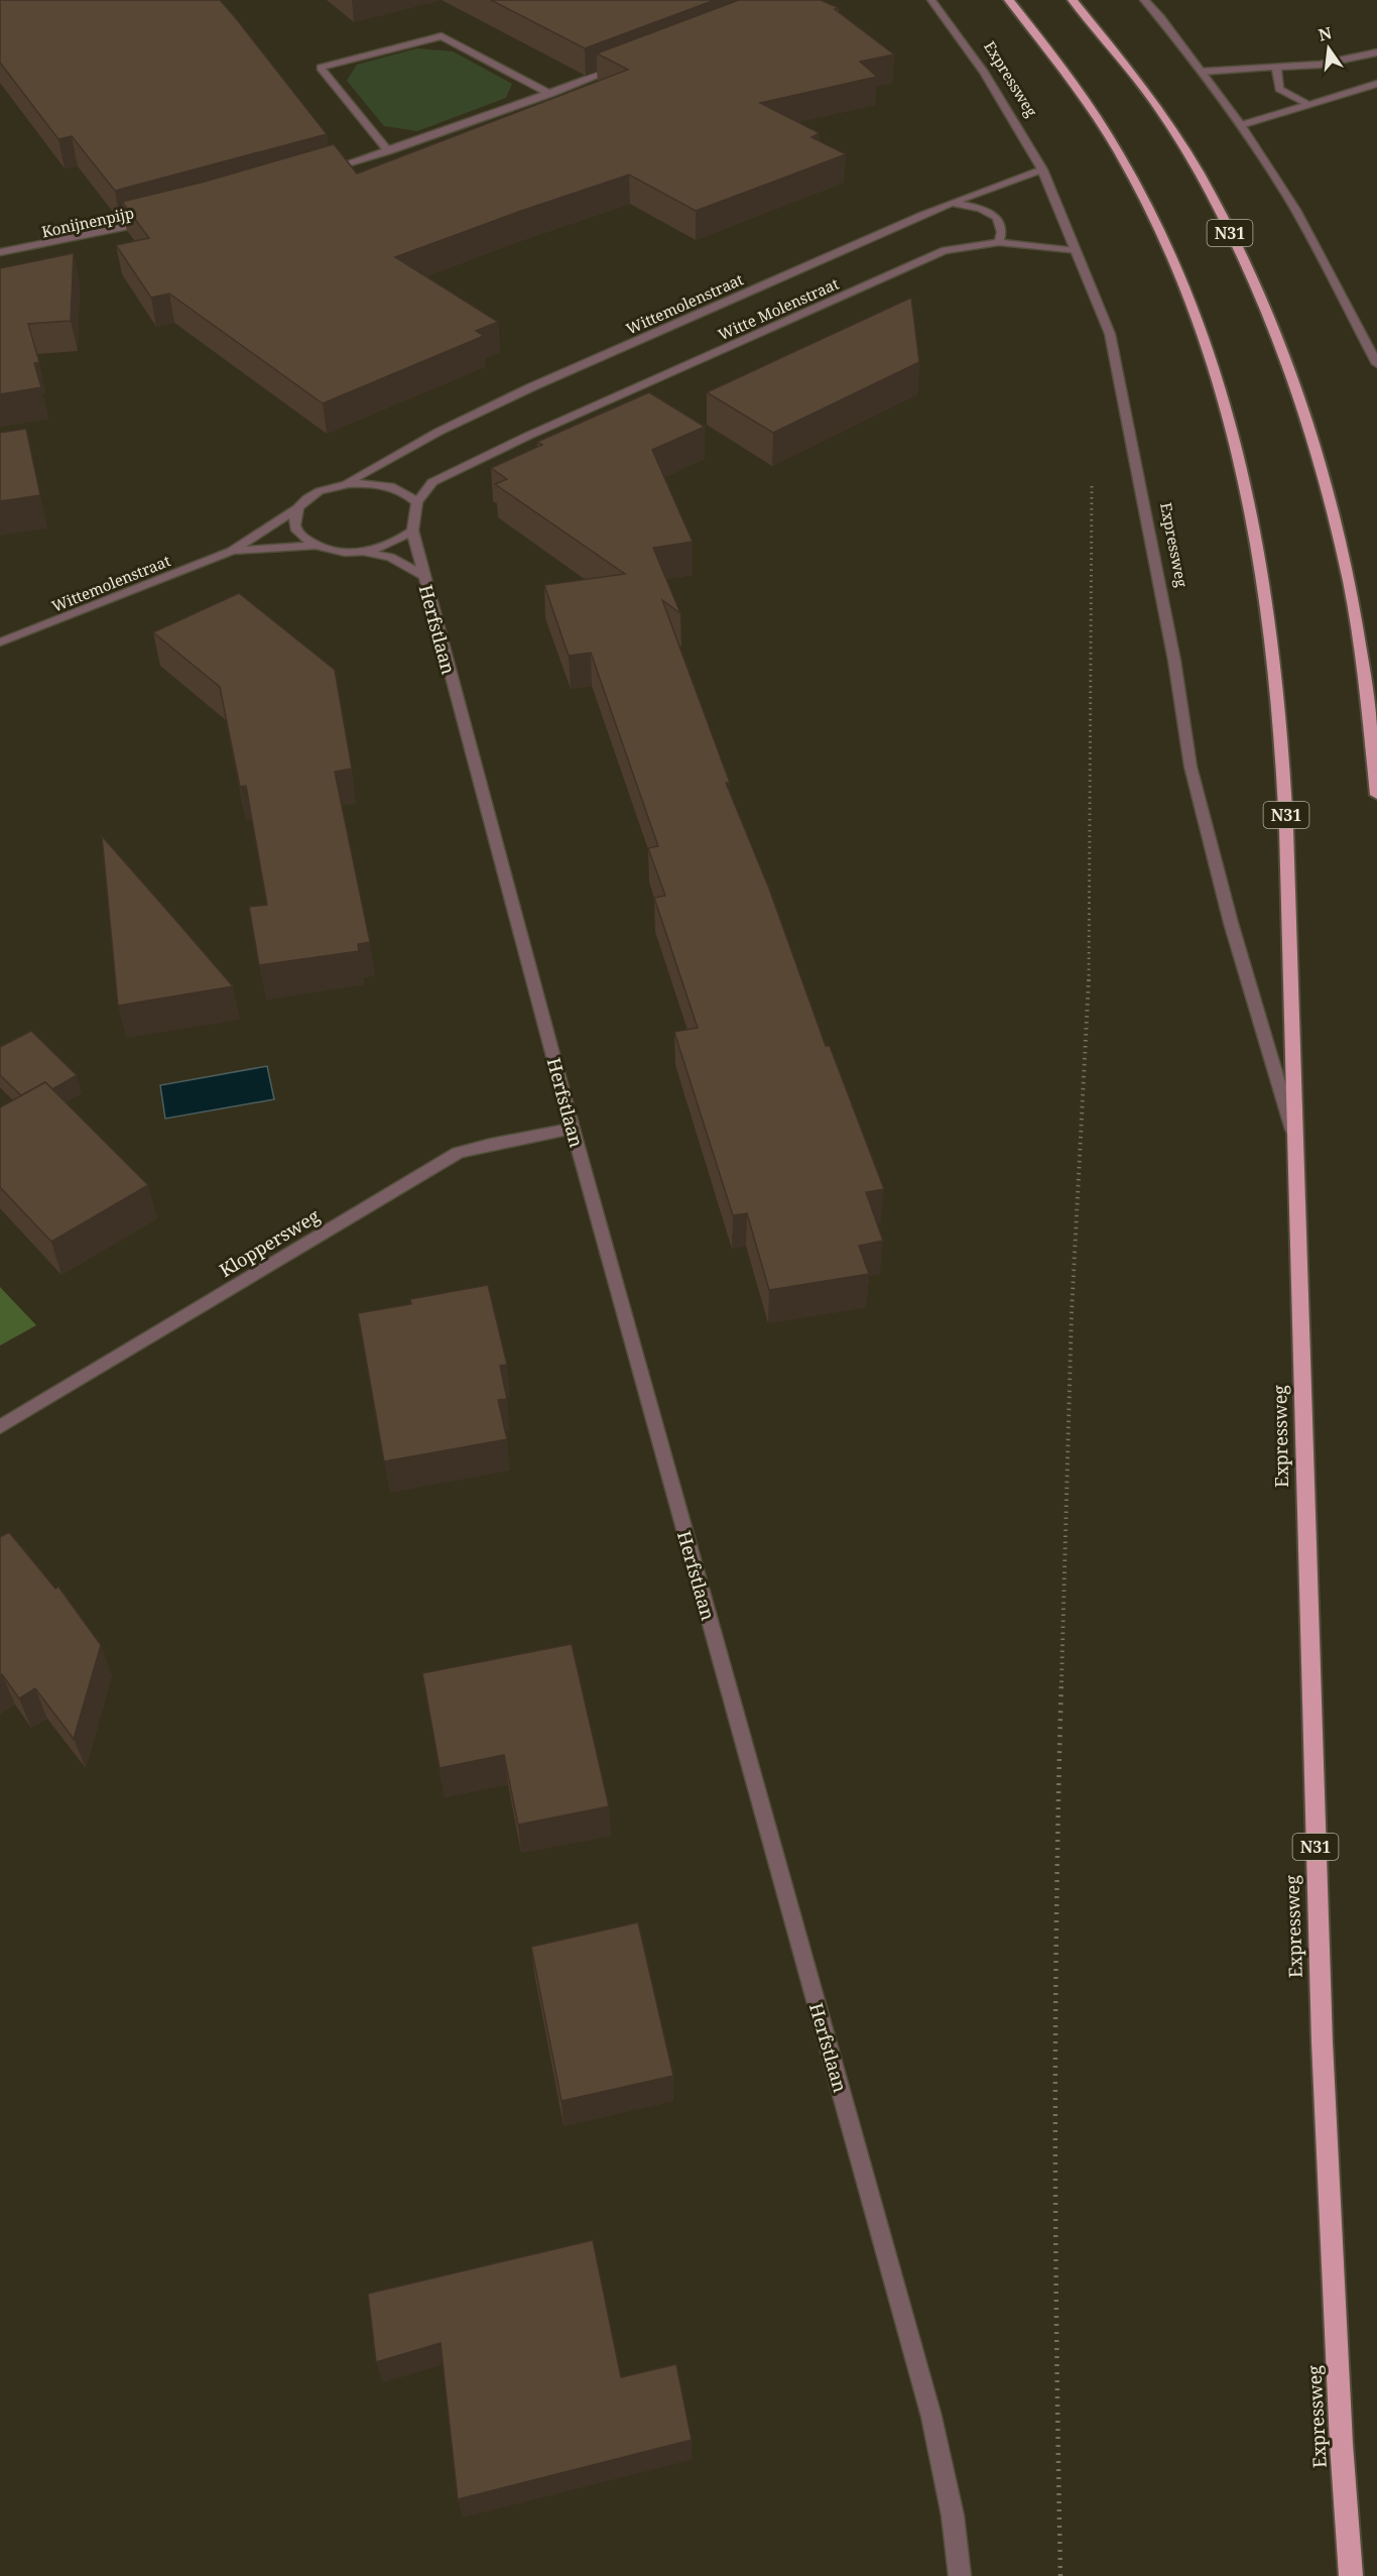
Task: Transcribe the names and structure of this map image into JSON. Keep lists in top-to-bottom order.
{
  "streets": {
    "highway": ["Expressweg", "N31"],
    "street": [
      "Konijnenpijp",
      "Wittemolenstraat",
      "Witte Molenstraat",
      "Herfstlaan",
      "Kloppersweg"
    ]
  },
  "crossings": [
    ["Expressweg", "Wittemolenstraat"],
    ["Expressweg", "Witte Molenstraat"],
    ["Wittemolenstraat", "Herfstlaan"],
    ["Herfstlaan", "Kloppersweg"]
  ],
  "north": "top"
}
